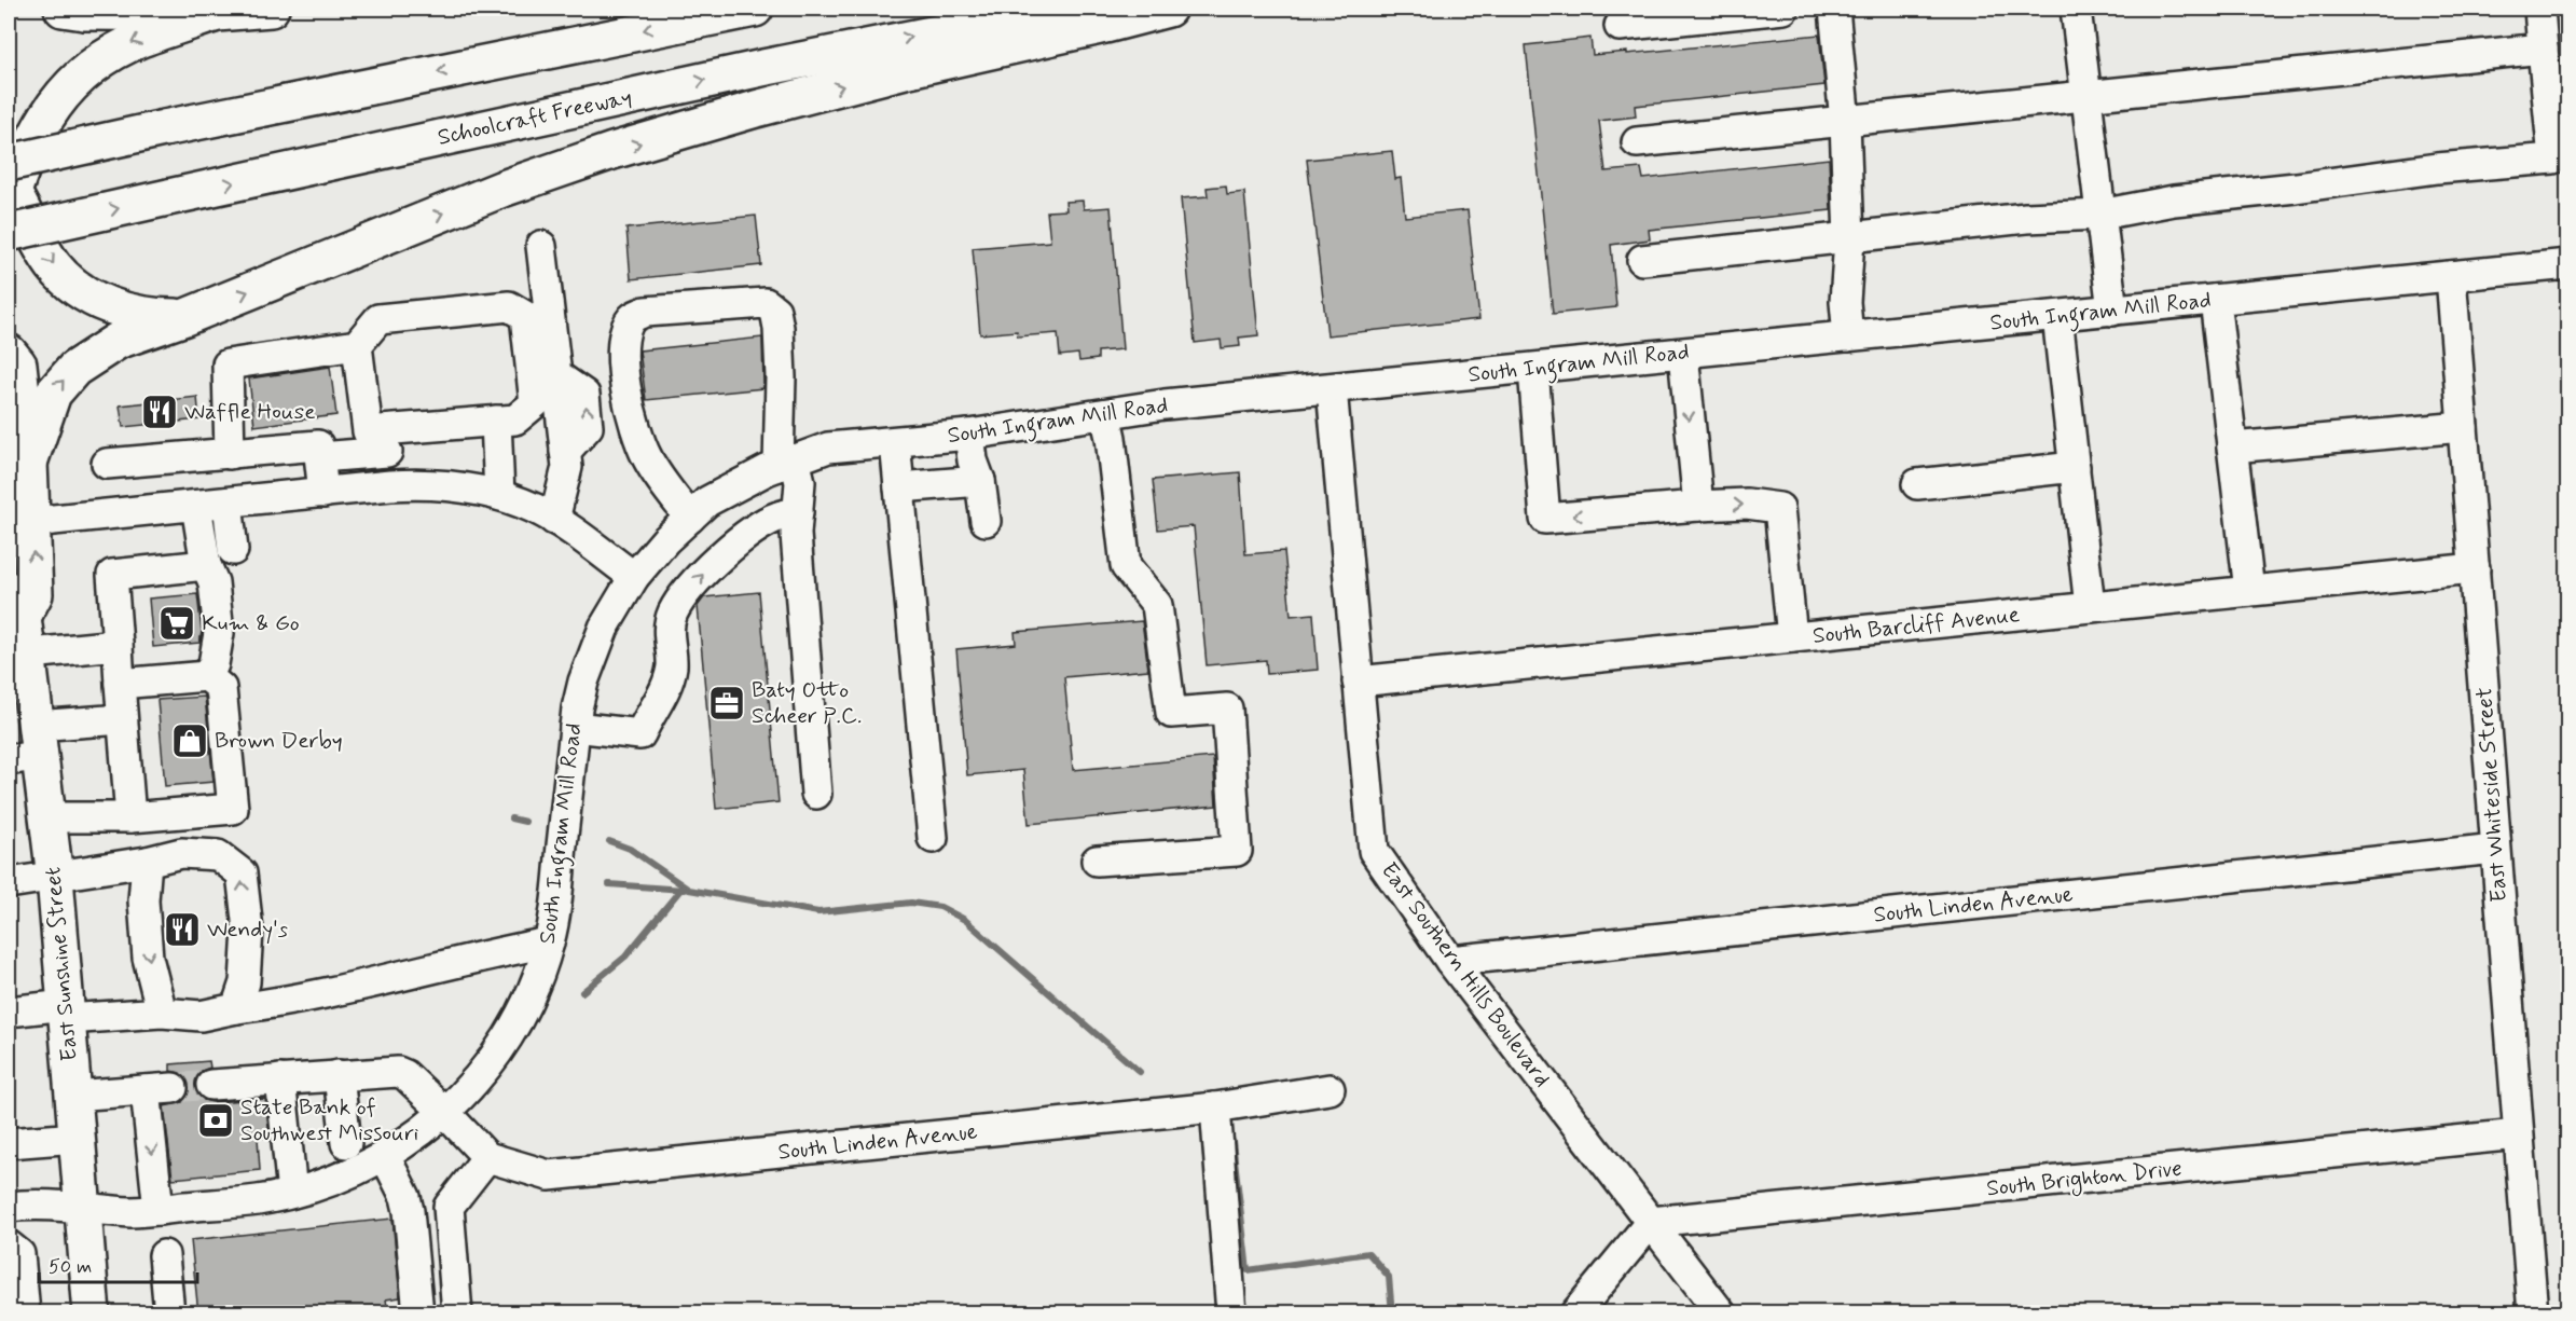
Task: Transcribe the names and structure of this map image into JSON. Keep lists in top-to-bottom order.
{
  "streets": {
    "main road": ["Schoolcraft Freeway", "East Sunshine Street"],
    "street": [
      "South Ingram Mill Road",
      "South Barcliff Avenue",
      "East Whiteside Street",
      "South Linden Avenue",
      "East Southern Hills Boulevard",
      "South Brighton Drive"
    ]
  },
  "crossings": [
    ["South Ingram Mill Road", "East Whiteside Street"],
    ["South Ingram Mill Road", "South Linden Avenue"],
    ["South Ingram Mill Road", "East Sunshine Street"],
    ["South Ingram Mill Road", "East Southern Hills Boulevard"],
    ["South Barcliff Avenue", "East Whiteside Street"],
    ["South Barcliff Avenue", "East Southern Hills Boulevard"],
    ["East Whiteside Street", "South Linden Avenue"],
    ["East Whiteside Street", "South Brighton Drive"],
    ["South Linden Avenue", "East Southern Hills Boulevard"],
    ["East Southern Hills Boulevard", "South Brighton Drive"]
  ],
  "places": {
    "restaurant": ["Waffle House", "Wendy's"],
    "supermarket": ["Kum & Go"],
    "office": ["Baty Otto Scheer P.C."],
    "shop": ["Brown Derby"],
    "bank": ["State Bank of Southwest Missouri"]
  },
  "scale_bar": "50 m"
}
